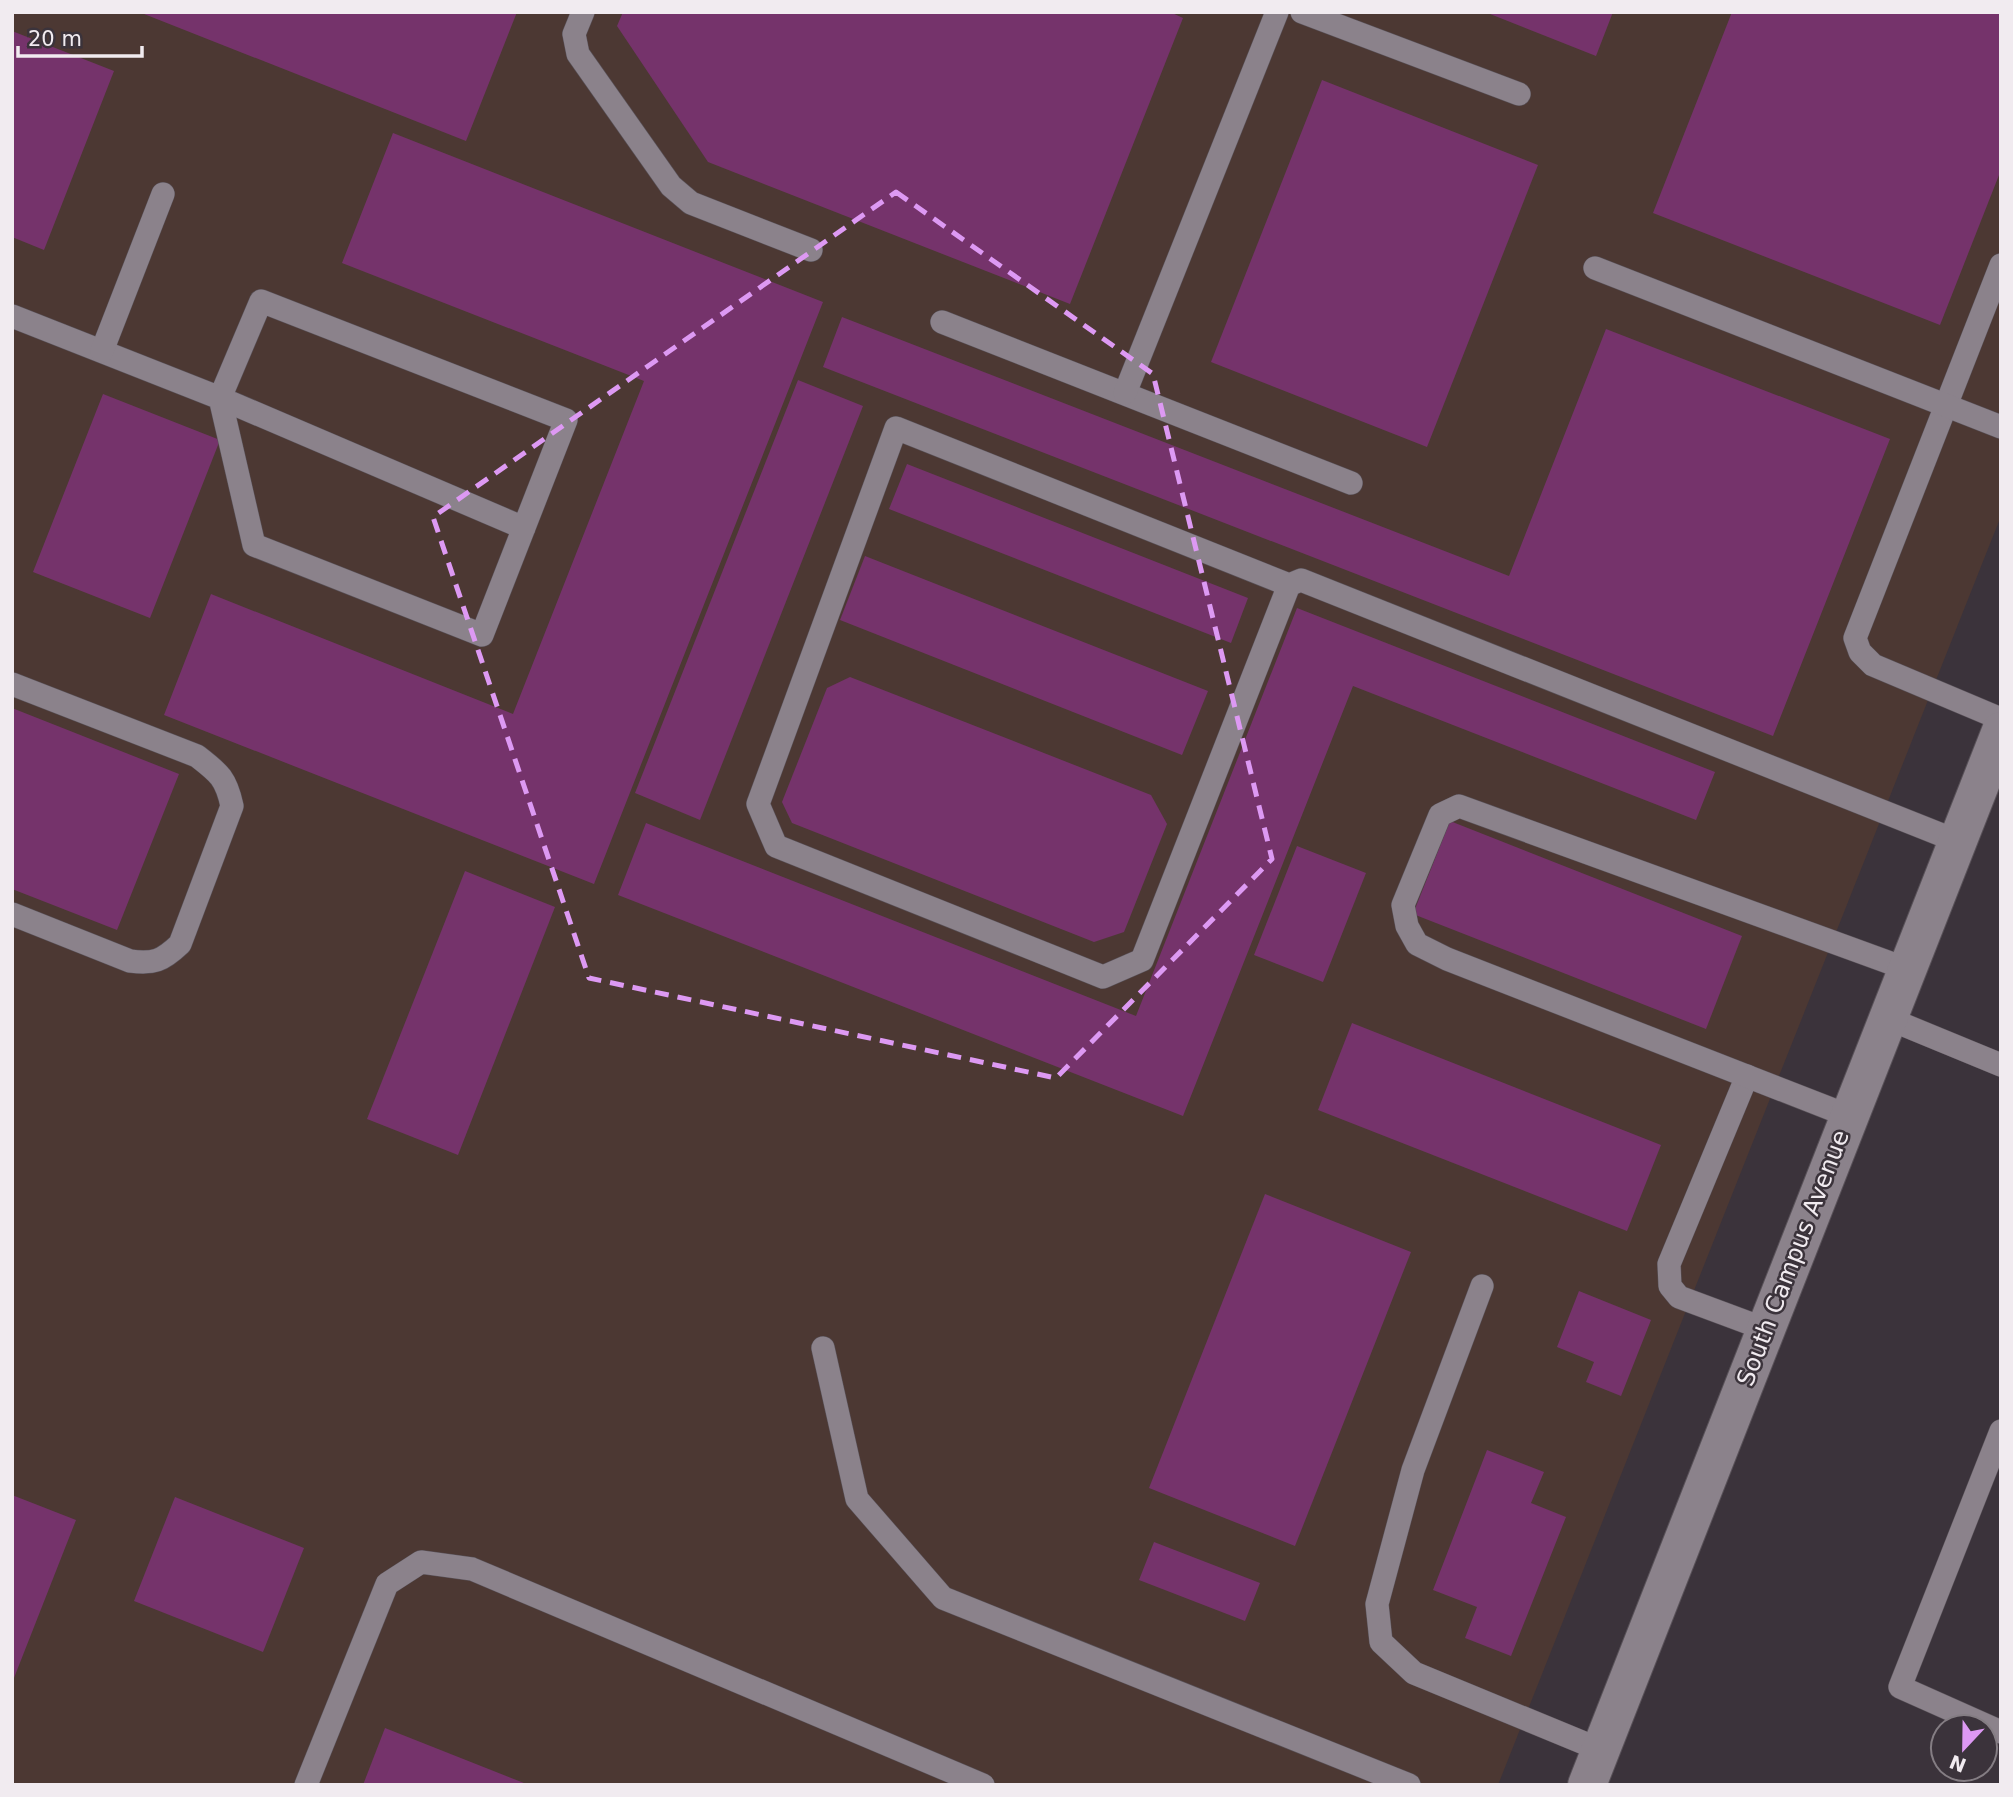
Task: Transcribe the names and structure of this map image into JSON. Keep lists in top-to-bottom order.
{
  "streets": {
    "street": ["South Campus Avenue"]
  },
  "scale_bar": "20 m",
  "north": "bottom"
}
